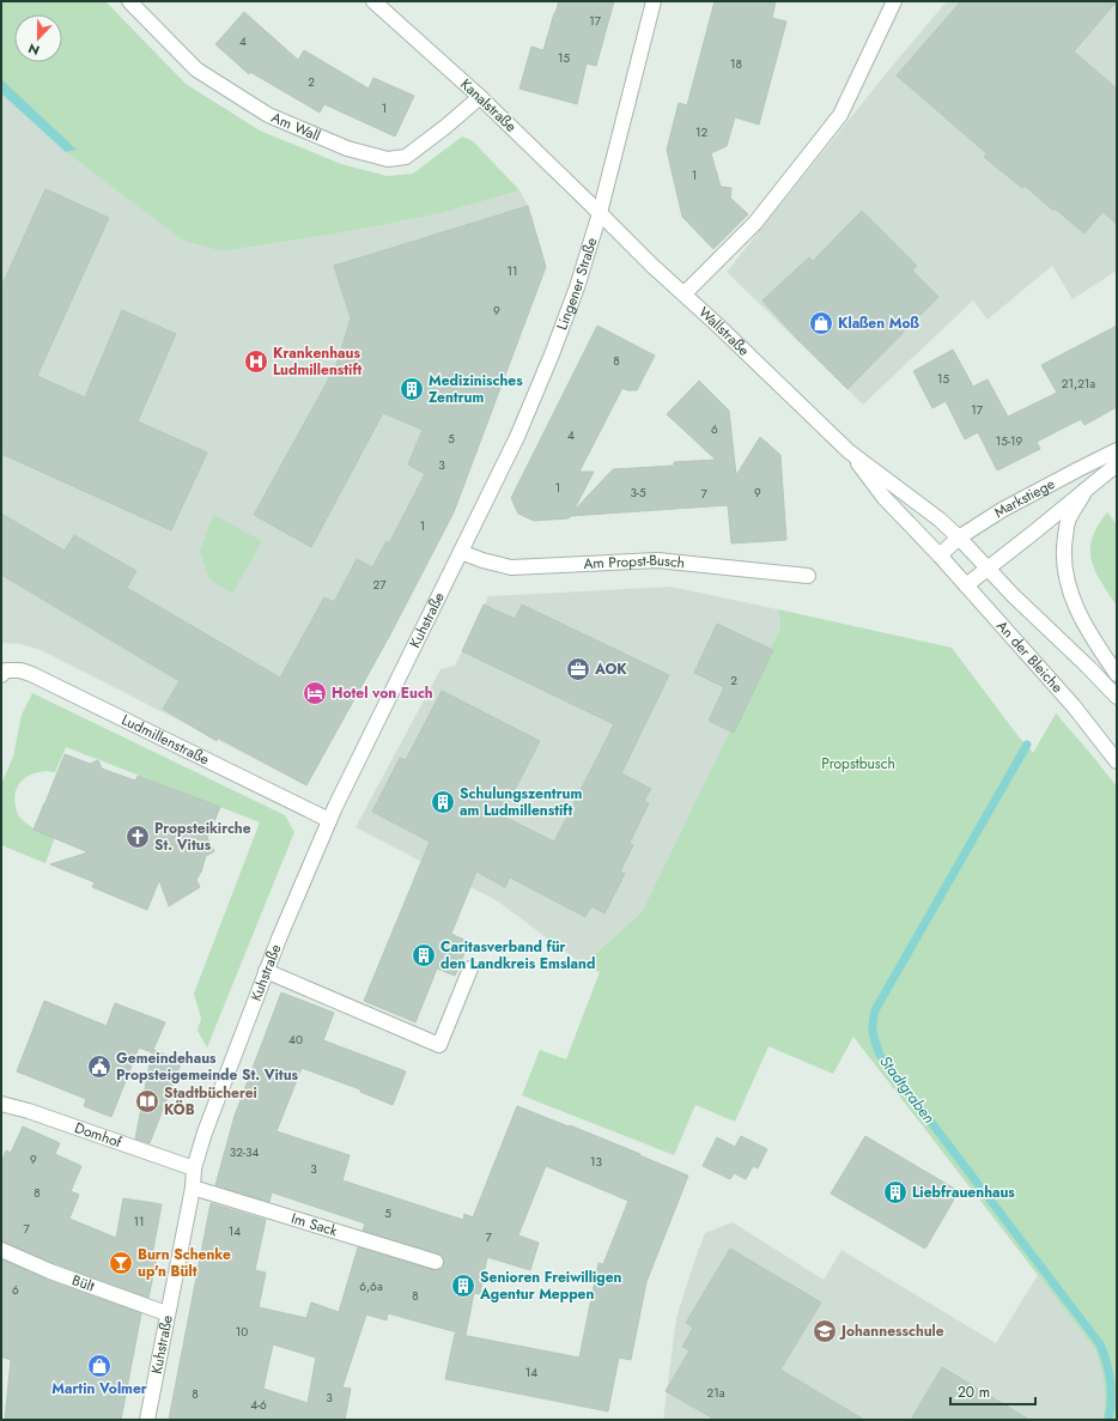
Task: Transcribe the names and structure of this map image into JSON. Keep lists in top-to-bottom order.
{
  "streets": {
    "street": [
      "Kanalstraße",
      "Am Wall",
      "Lingener Straße",
      "Wallstraße",
      "Markstiege",
      "Am Propst-Busch",
      "Kuhstraße",
      "An der Bleiche",
      "Ludmillenstraße",
      "Domhof",
      "Im Sack",
      "Bült"
    ]
  },
  "crossings": [
    ["Kanalstraße", "Am Wall"],
    ["Kanalstraße", "Lingener Straße"],
    ["Kanalstraße", "Wallstraße"],
    ["Lingener Straße", "Wallstraße"],
    ["Lingener Straße", "Am Propst-Busch"],
    ["Lingener Straße", "Kuhstraße"],
    ["Wallstraße", "Markstiege"],
    ["Wallstraße", "An der Bleiche"],
    ["Markstiege", "An der Bleiche"],
    ["Am Propst-Busch", "Kuhstraße"],
    ["Kuhstraße", "Ludmillenstraße"],
    ["Kuhstraße", "Domhof"],
    ["Kuhstraße", "Im Sack"],
    ["Kuhstraße", "Bült"]
  ],
  "water": ["Stadtgraben"],
  "parks": ["Propstbusch"],
  "places": {
    "shop": ["Klaßen Moß", "Martin Volmer"],
    "hospital": ["Krankenhaus Ludmillenstift"],
    "building": [
      "Medizinisches Zentrum",
      "Schulungszentrum am Ludmillenstift",
      "Caritasverband für den Landkreis Emsland",
      "Liebfrauenhaus",
      "Senioren Freiwilligen Agentur Meppen"
    ],
    "office": ["AOK"],
    "hotel": ["Hotel von Euch"],
    "church": ["Propsteikirche St. Vitus"],
    "public building": ["Gemeindehaus Propsteigemeinde St. Vitus"],
    "library": ["Stadtbücherei KÖB"],
    "bar": ["Burn Schenke up'n Bült"],
    "school or university": ["Johannesschule"]
  },
  "house_numbers": [
    "17",
    "4",
    "15",
    "18",
    "2",
    "1",
    "12",
    "1",
    "11",
    "9",
    "8",
    "15",
    "21,21a",
    "17",
    "6",
    "4",
    "5",
    "15-19",
    "3",
    "1",
    "3-5",
    "9",
    "7",
    "1",
    "27",
    "2",
    "40",
    "32-34",
    "9",
    "13",
    "3",
    "8",
    "5",
    "11",
    "7",
    "14",
    "7",
    "6,6a",
    "6",
    "8",
    "10",
    "14",
    "21a",
    "8",
    "3",
    "4-6"
  ],
  "scale_bar": "20 m",
  "north": "bottom"
}
